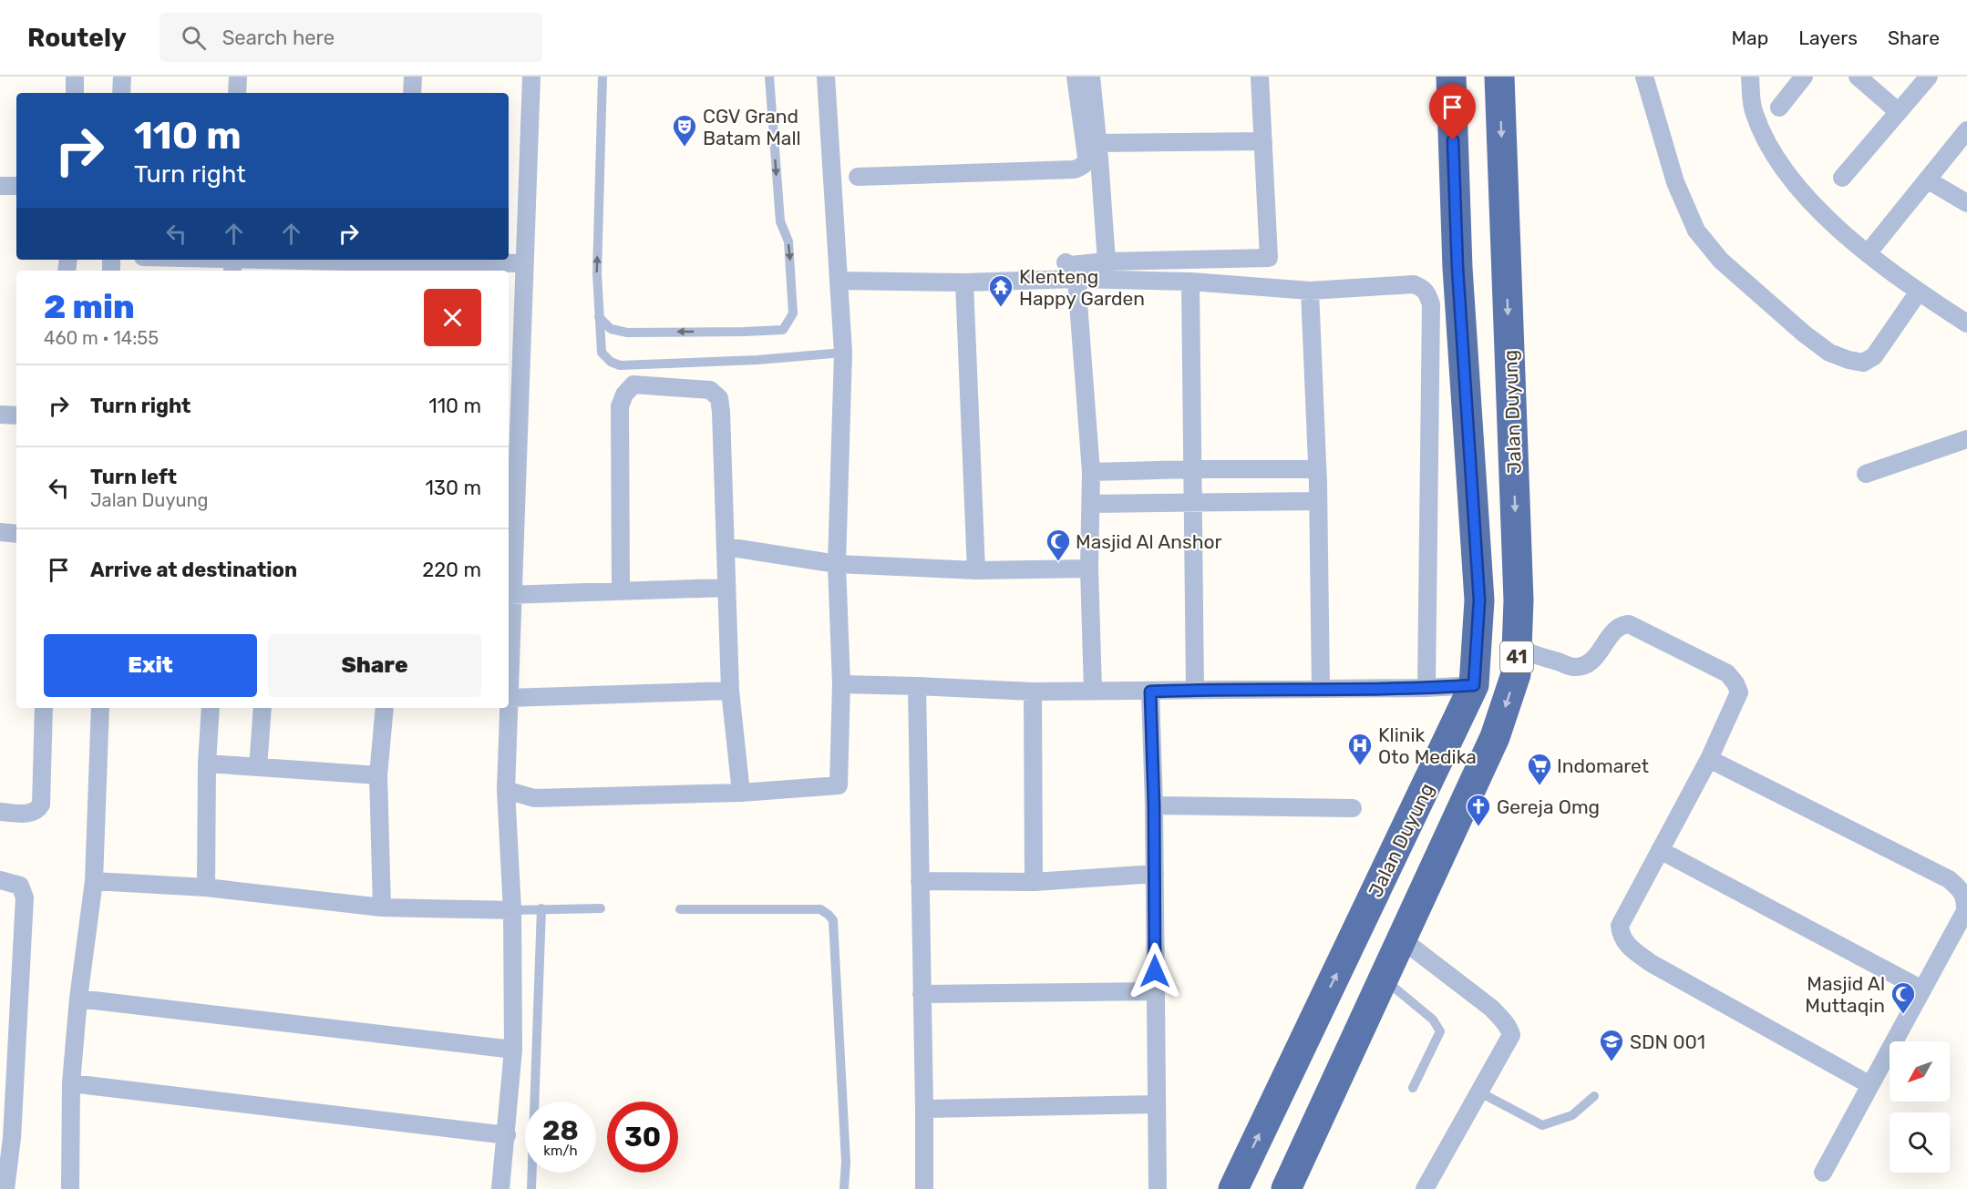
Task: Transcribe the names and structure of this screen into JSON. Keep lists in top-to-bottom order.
{
  "streets": {
    "highway": ["Jalan Duyung", "41"]
  },
  "places": {
    "theatre": ["CGV Grand Batam Mall"],
    "temple": ["Klenteng Happy Garden"],
    "mosque": ["Masjid Al Anshor", "Masjid Al Muttaqin"],
    "hospital": ["Klinik Oto Medika"],
    "supermarket": ["Indomaret"],
    "church": ["Gereja Omg"],
    "school or university": ["SDN 001"]
  },
  "north": "bottom left",
  "page": {
    "header": "Routely",
    "search": "Search here",
    "nav": ["Map", "Layers", "Share"],
    "turn": ["110 m", "Turn right"],
    "heading": ["2 min", "460 m · 14:55"],
    "list": [
      {
        "name": "Turn right",
        "value": "110 m"
      },
      {
        "name": "Turn left",
        "note": "Jalan Duyung",
        "value": "130 m"
      },
      {
        "name": "Arrive at destination",
        "value": "220 m"
      }
    ],
    "buttons": ["Exit", "Share"],
    "speed": "28 km/h",
    "limit": "30"
  }
}
